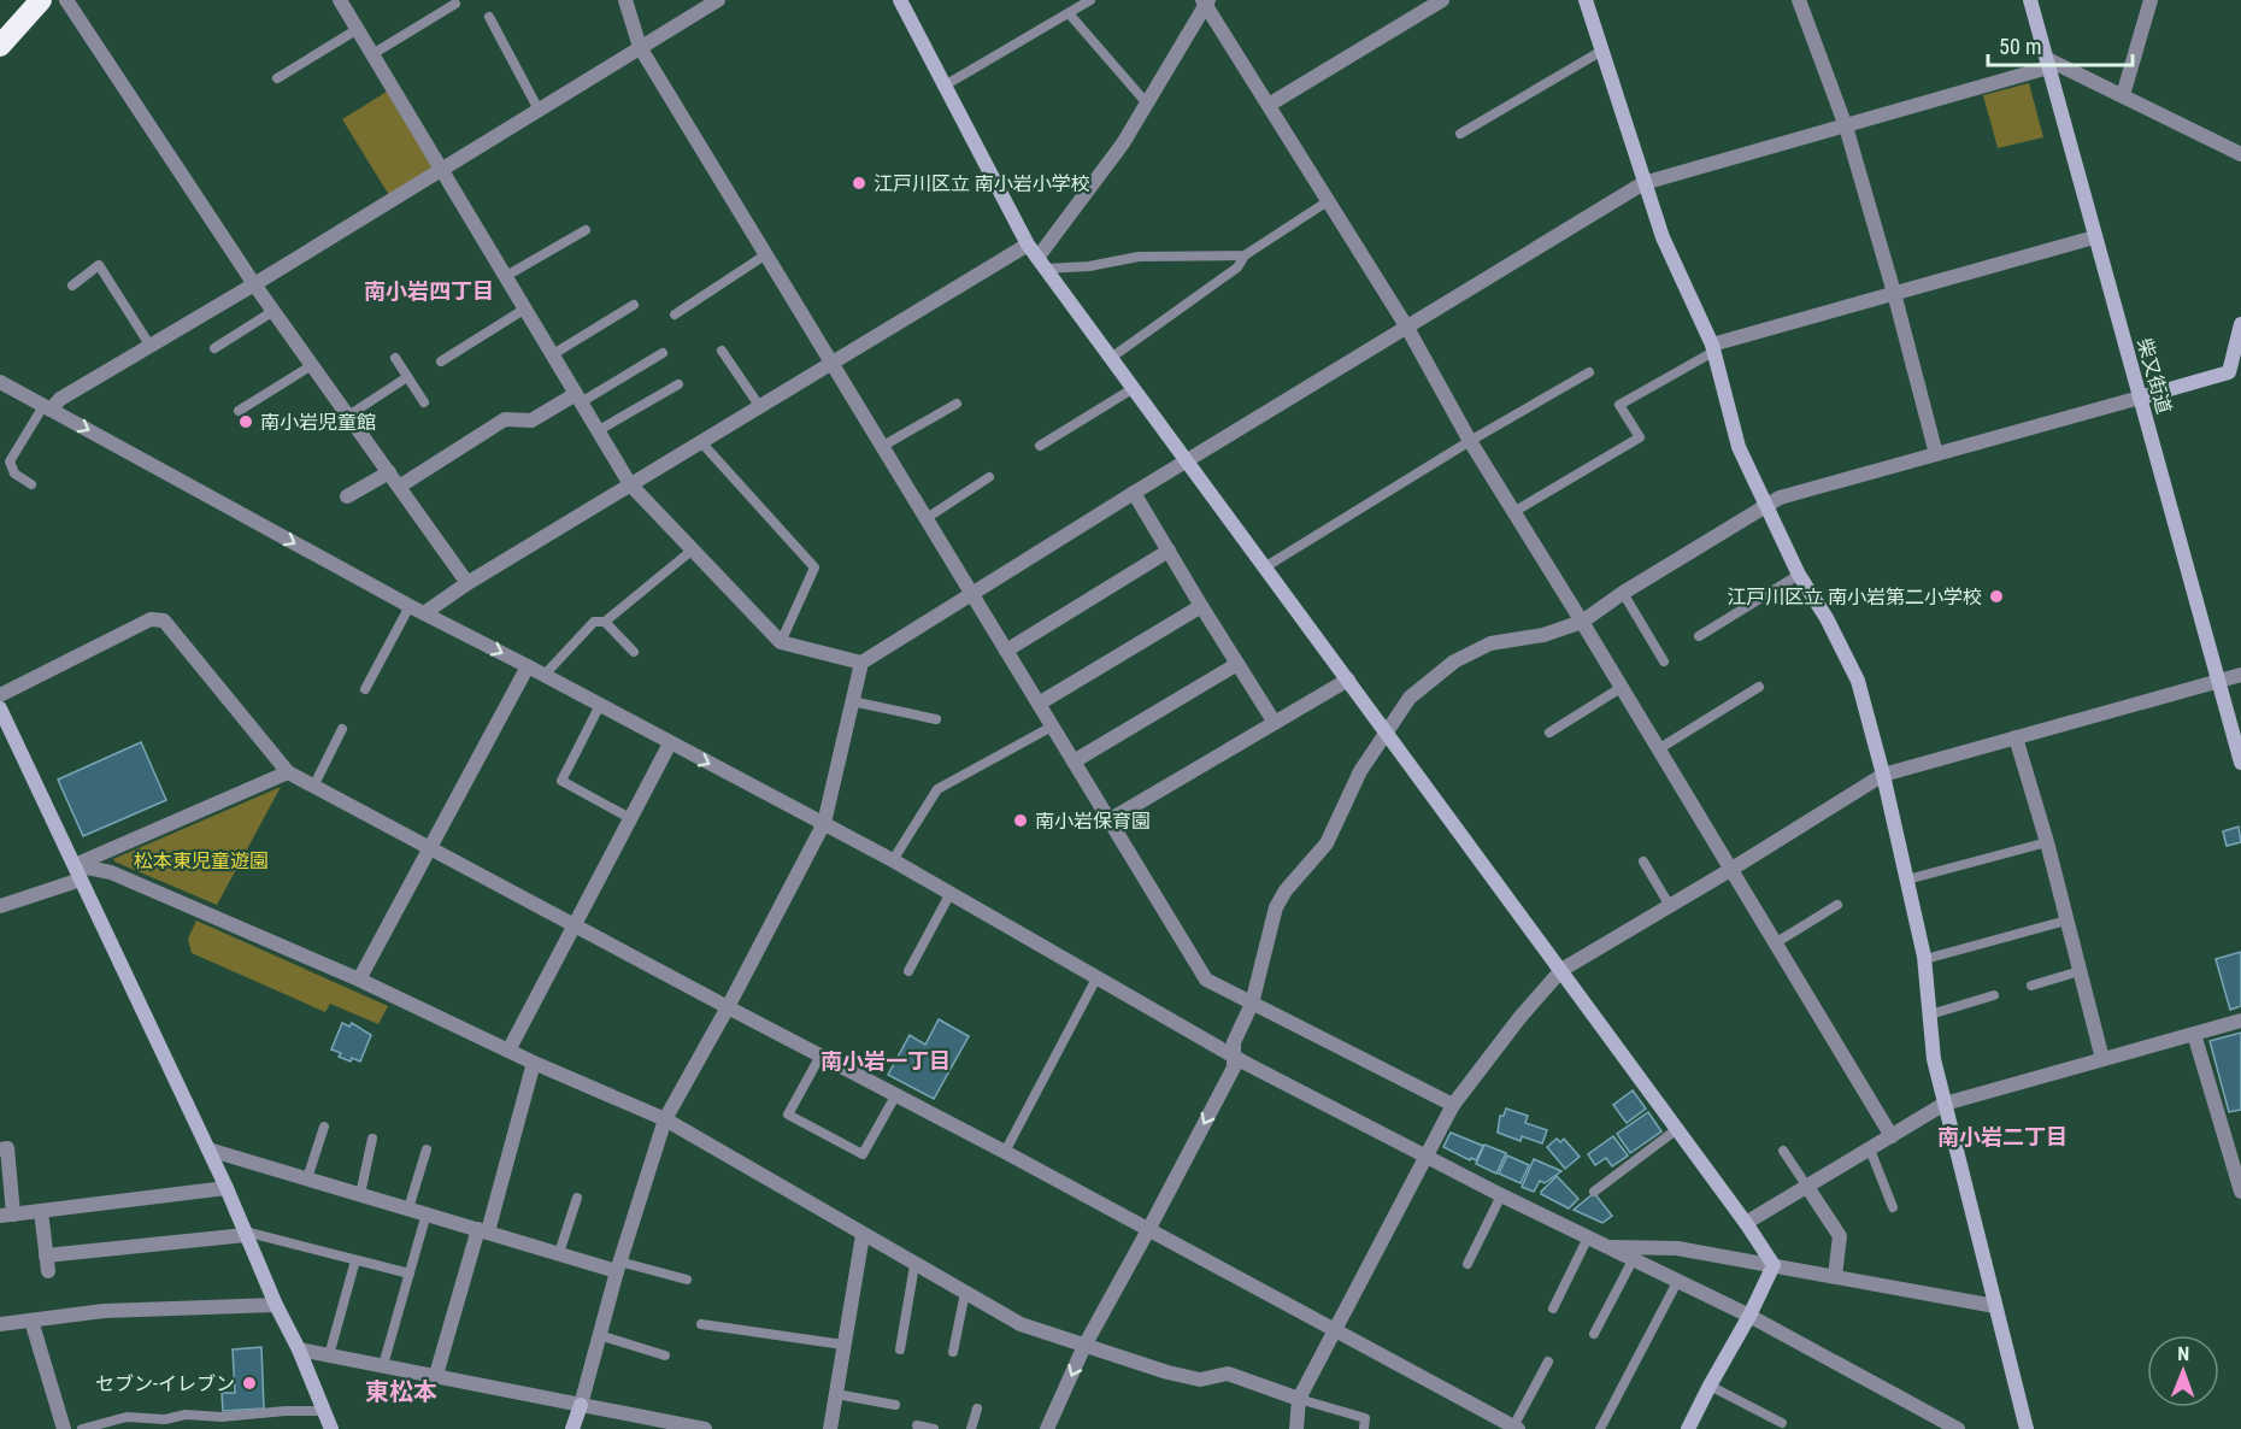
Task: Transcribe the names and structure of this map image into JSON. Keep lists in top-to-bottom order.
{
  "streets": {
    "street": ["柴又街道"]
  },
  "districts": [
    "南小岩四丁目",
    "南小岩一丁目",
    "南小岩二丁目",
    "東松本"
  ],
  "parks": ["松本東児童遊園"],
  "places": [
    "江戸川区立 南小岩小学校",
    "南小岩児童館",
    "江戸川区立 南小岩第二小学校",
    "南小岩保育園",
    "セブン-イレブン"
  ],
  "scale_bar": "50 m",
  "north": "top"
}
